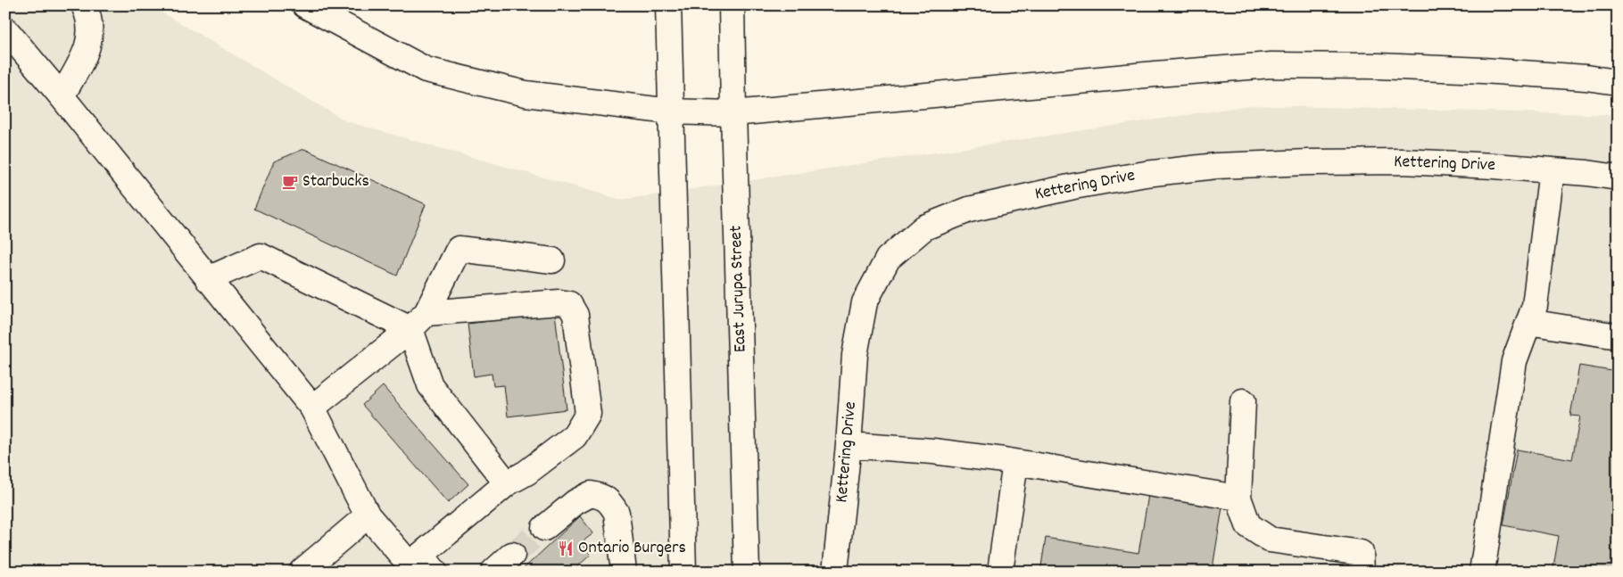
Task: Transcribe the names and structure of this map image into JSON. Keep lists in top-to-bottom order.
{
  "streets": {
    "main road": ["Kettering Drive", "East Jurupa Street"]
  },
  "places": {
    "cafe": ["Starbucks"],
    "restaurant": ["Ontario Burgers"]
  }
}
